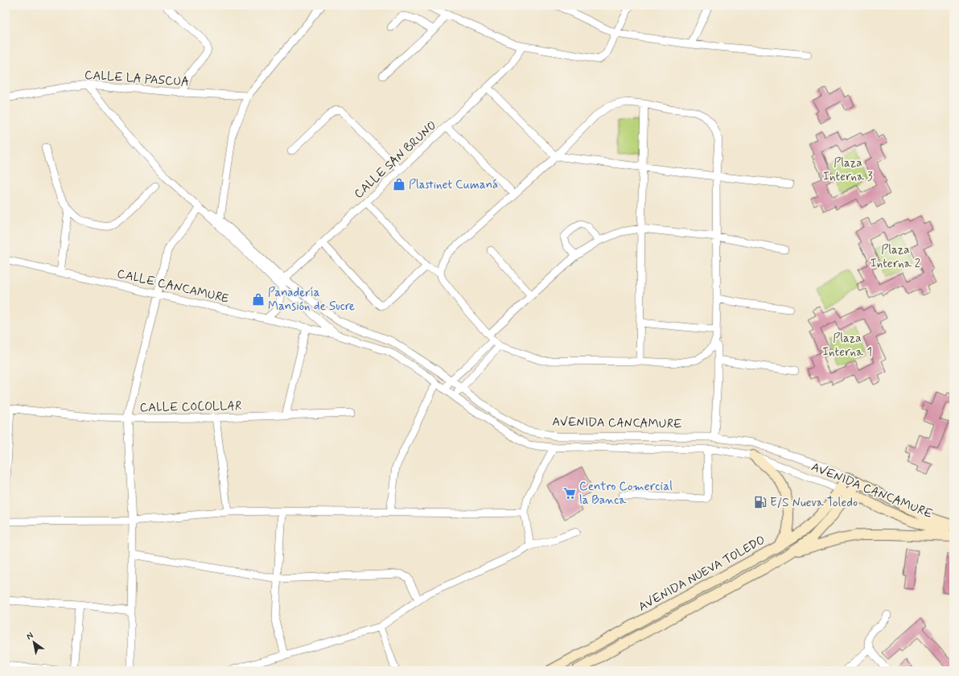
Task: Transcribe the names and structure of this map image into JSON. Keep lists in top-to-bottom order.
{
  "streets": {
    "main road": ["AVENIDA CANCAMURE", "AVENIDA NUEVA TOLEDO"],
    "street": [
      "CALLE LA PASCUA",
      "CALLE SAN BRUNO",
      "CALLE CANCAMURE",
      "CALLE COCOLLAR"
    ]
  },
  "crossings": [
    ["CALLE LA PASCUA", "AVENIDA CANCAMURE"],
    ["CALLE SAN BRUNO", "AVENIDA CANCAMURE"],
    ["CALLE CANCAMURE", "AVENIDA CANCAMURE"],
    ["AVENIDA CANCAMURE", "AVENIDA NUEVA TOLEDO"]
  ],
  "parks": ["Plaza Interna 3", "Plaza Interna 2", "Plaza Interna 1"],
  "places": {
    "shop": ["Plastinet Cumaná", "Panadería Mansión de Sucre"],
    "supermarket": ["Centro Comercial la Banca"],
    "fuel station": ["E/S Nueva Toledo"]
  },
  "north": "top left"
}
